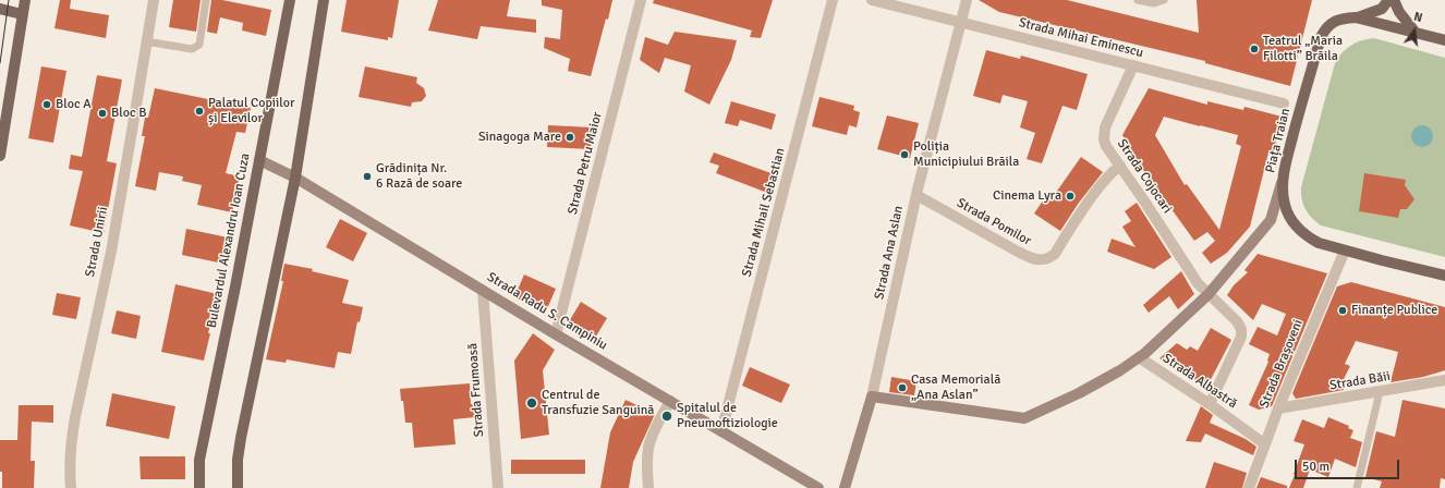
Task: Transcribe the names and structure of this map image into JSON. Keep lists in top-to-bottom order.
{
  "streets": {
    "main road": ["Piața Traian", "Bulevardul Alexandru Ioan Cuza"],
    "street": [
      "Strada Mihai Eminescu",
      "Strada Petru Maior",
      "Strada Cojocari",
      "Strada Mihail Sebastian",
      "Strada Pomilor",
      "Strada Unirii",
      "Strada Ana Aslan",
      "Strada Radu S. Campiniu",
      "Strada Brașoveni",
      "Strada Albastră",
      "Strada Băii",
      "Strada Frumoasă"
    ]
  },
  "crossings": [
    ["Strada Mihai Eminescu", "Strada Cojocari"],
    ["Strada Mihai Eminescu", "Strada Ana Aslan"],
    ["Piața Traian", "Strada Brașoveni"],
    ["Strada Petru Maior", "Strada Radu S. Campiniu"],
    ["Strada Cojocari", "Strada Pomilor"],
    ["Strada Cojocari", "Strada Albastră"],
    ["Strada Mihail Sebastian", "Strada Radu S. Campiniu"],
    ["Strada Pomilor", "Strada Ana Aslan"],
    ["Bulevardul Alexandru Ioan Cuza", "Strada Radu S. Campiniu"],
    ["Strada Radu S. Campiniu", "Strada Frumoasă"],
    ["Strada Brașoveni", "Strada Albastră"],
    ["Strada Brașoveni", "Strada Băii"]
  ],
  "places": [
    "Teatrul „Maria Filotti” Brăila",
    "Bloc A",
    "Palatul Copiilor și Elevilor",
    "Bloc B",
    "Sinagoga Mare",
    "Poliția Municipiului Brăila",
    "Grădinița Nr. 6 Rază de soare",
    "Cinema Lyra",
    "Finanțe Publice",
    "Casa Memorială „Ana Aslan”",
    "Centrul de Transfuzie Sanguină",
    "Spitalul de Pneumoftiziologie"
  ],
  "scale_bar": "50 m",
  "north": "top"
}
